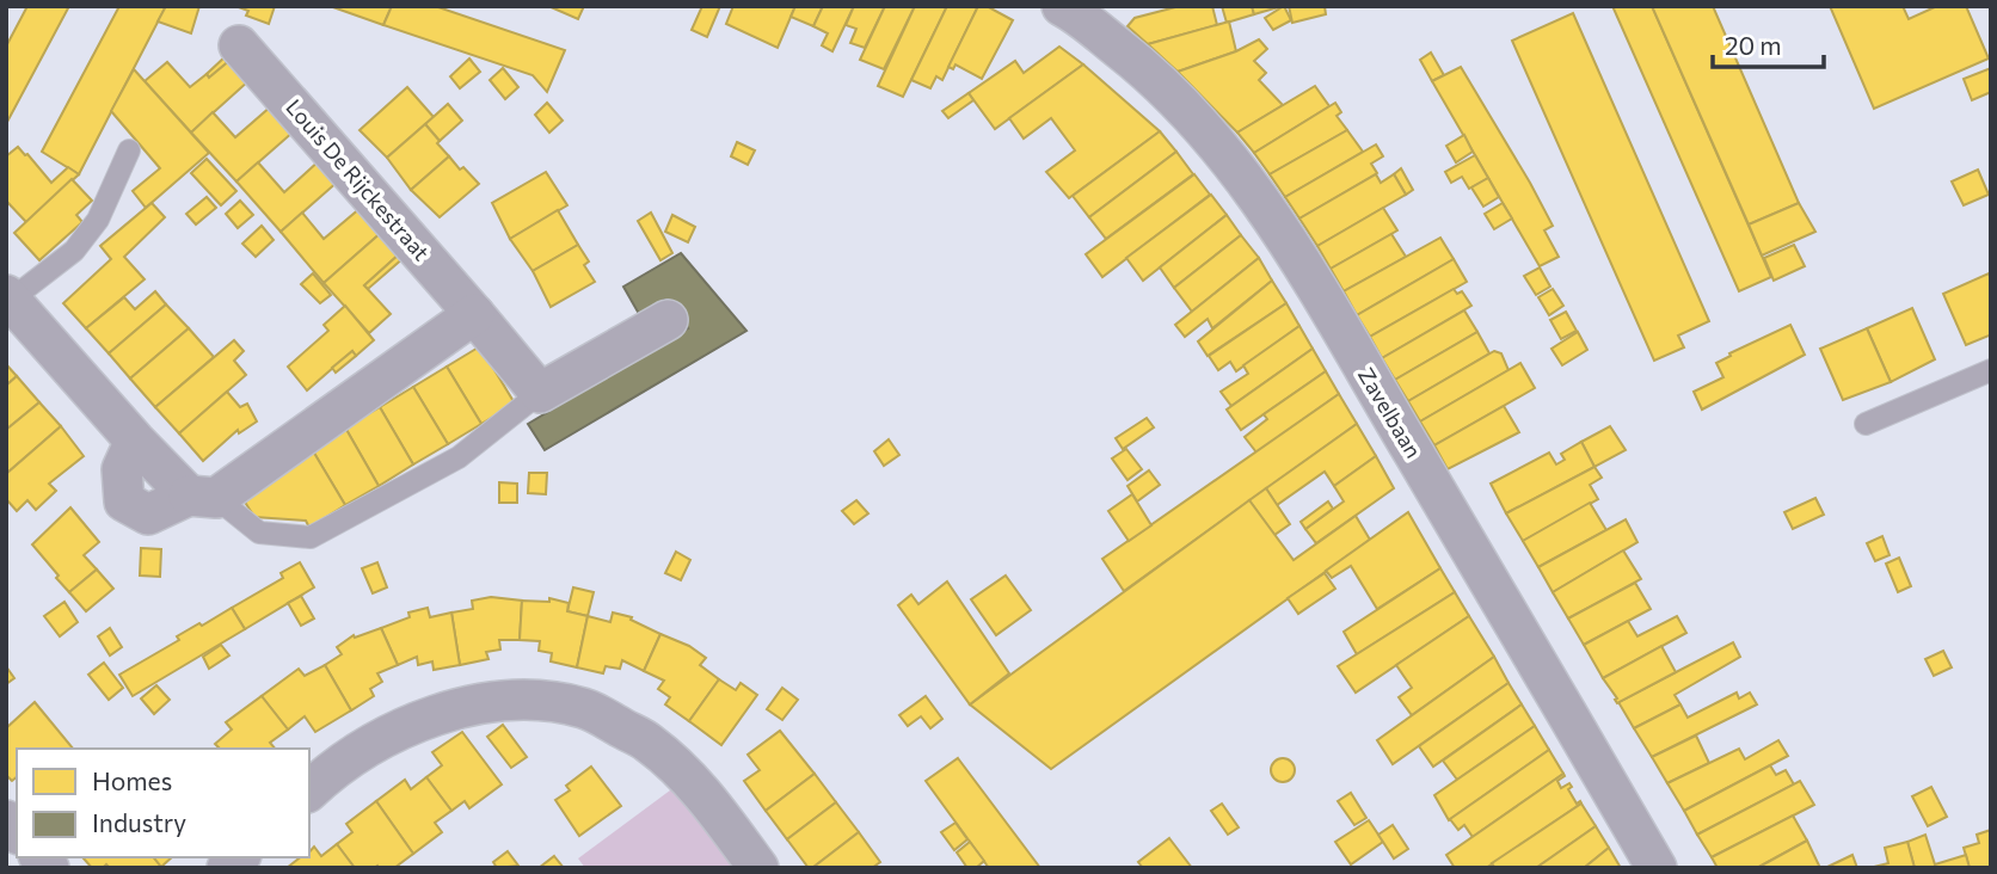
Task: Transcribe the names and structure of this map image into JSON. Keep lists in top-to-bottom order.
{
  "streets": {
    "street": ["Louis De Rijckestraat", "Zavelbaan"]
  },
  "legend": ["Homes", "Industry"],
  "scale_bar": "20 m"
}
